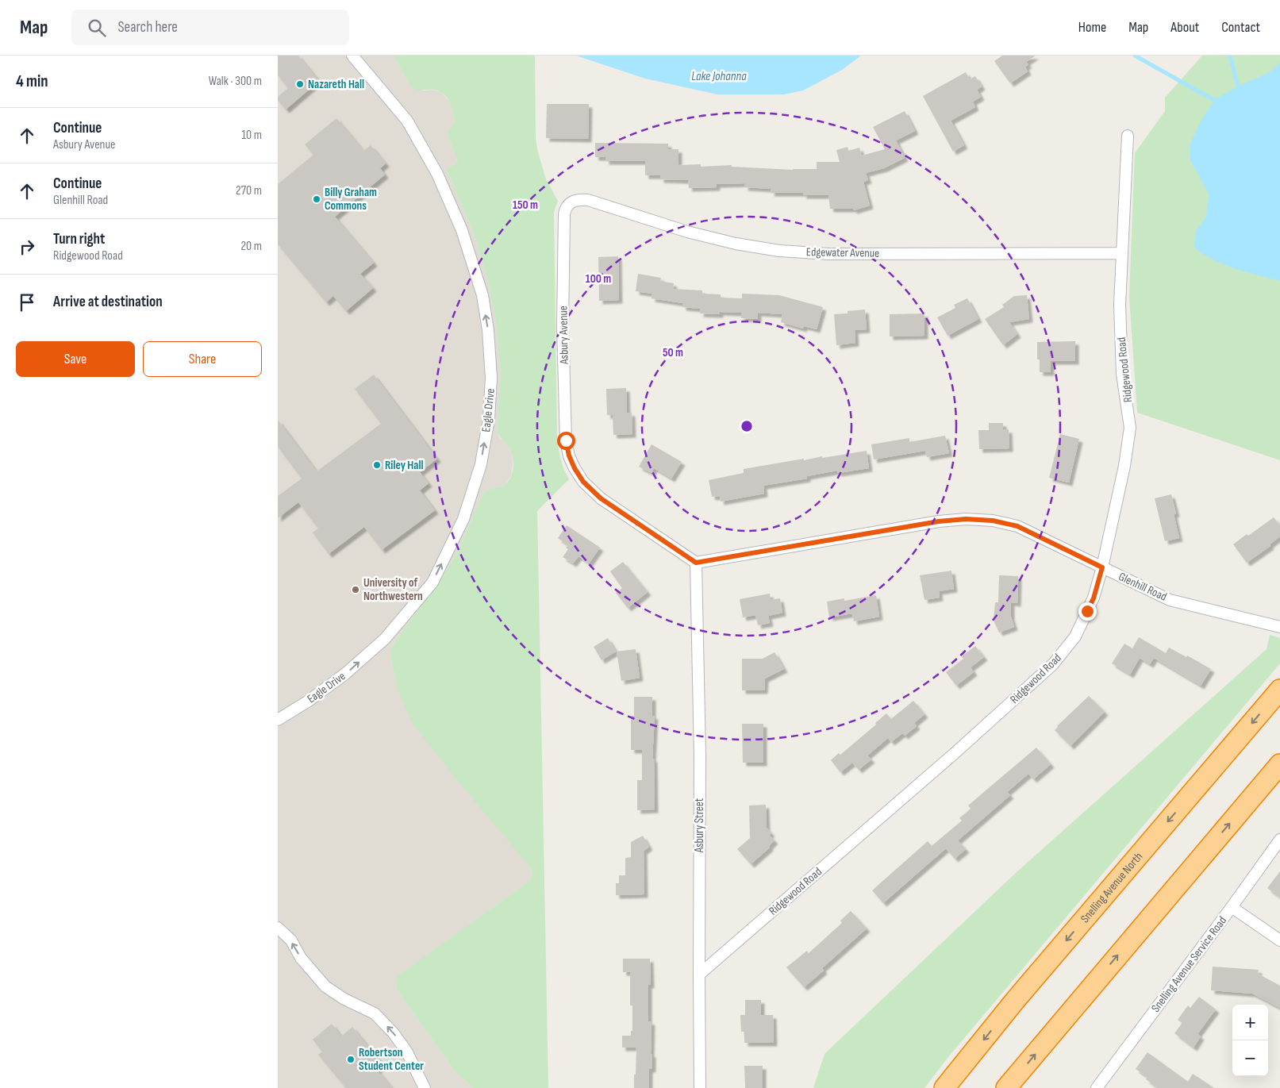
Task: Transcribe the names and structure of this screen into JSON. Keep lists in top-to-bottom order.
{
  "streets": {
    "highway": ["Snelling Avenue North"],
    "street": [
      "Edgewater Avenue",
      "Asbury Avenue",
      "Ridgewood Road",
      "Eagle Drive",
      "Glenhill Road",
      "Asbury Street",
      "Snelling Avenue Service Road"
    ]
  },
  "crossings": [
    ["Edgewater Avenue", "Asbury Avenue"],
    ["Edgewater Avenue", "Ridgewood Road"],
    ["Asbury Avenue", "Glenhill Road"],
    ["Asbury Avenue", "Asbury Street"],
    ["Ridgewood Road", "Glenhill Road"],
    ["Ridgewood Road", "Asbury Street"],
    ["Glenhill Road", "Asbury Street"]
  ],
  "one_way": ["Eagle Drive"],
  "water": ["Lake Johanna"],
  "places": [
    "Nazareth Hall",
    "Billy Graham Commons",
    "Riley Hall",
    "University of Northwestern",
    "Robertson Student Center"
  ],
  "page": {
    "header": "Map",
    "search": "Search here",
    "nav": [
      "Home",
      "Map",
      "About",
      "Contact"
    ],
    "heading": ["4 min", "Walk · 300 m"],
    "list": [
      ["Continue", "Asbury Avenue", "10 m"],
      ["Continue", "Glenhill Road", "270 m"],
      ["Turn right", "Ridgewood Road", "20 m"],
      "Arrive at destination"
    ],
    "buttons": ["Save", "Share"],
    "map_buttons": ["+", "−"]
  },
  "rings": ["150 m", "100 m", "50 m"]
}
